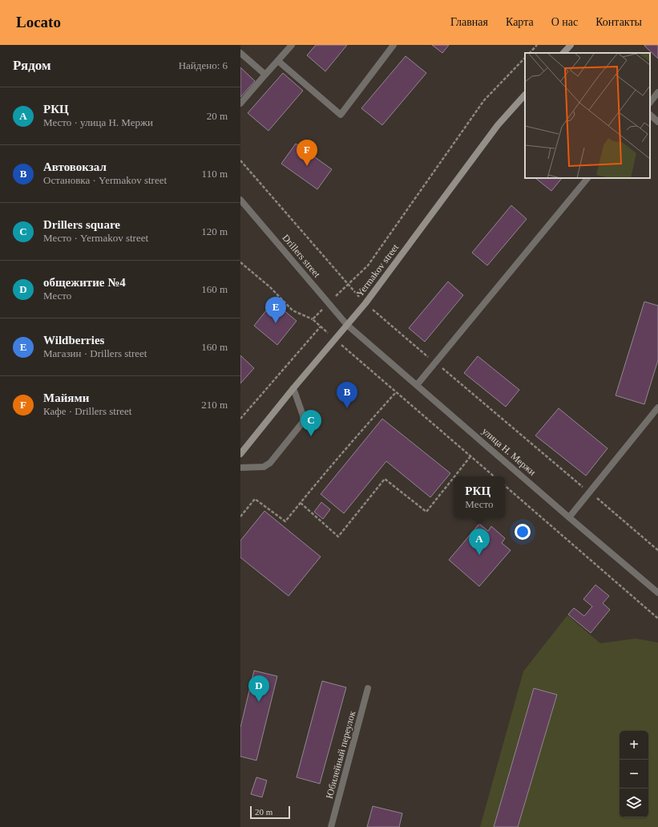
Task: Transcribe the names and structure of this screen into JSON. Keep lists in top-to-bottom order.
{
  "streets": {
    "street": [
      "Drillers street",
      "Yermakov street",
      "улица Н. Мержи",
      "Юбилейный переулок"
    ]
  },
  "crossings": [
    ["Drillers street", "Yermakov street"],
    ["Drillers street", "улица Н. Мержи"],
    ["Yermakov street", "улица Н. Мержи"]
  ],
  "scale_bar": "20 m",
  "page": {
    "header": "Locato",
    "nav": [
      "Главная",
      "Карта",
      "О нас",
      "Контакты"
    ],
    "heading": ["Рядом", "Найдено: 6"],
    "list": [
      {
        "mark": "A",
        "name": "РКЦ",
        "note": "Место · улица Н. Мержи",
        "value": "20 m"
      },
      {
        "mark": "B",
        "name": "Автовокзал",
        "note": "Остановка · Yermakov street",
        "value": "110 m"
      },
      {
        "mark": "C",
        "name": "Drillers square",
        "note": "Место · Yermakov street",
        "value": "120 m"
      },
      {
        "mark": "D",
        "name": "общежитие №4",
        "note": "Место",
        "value": "160 m"
      },
      {
        "mark": "E",
        "name": "Wildberries",
        "note": "Магазин · Drillers street",
        "value": "160 m"
      },
      {
        "mark": "F",
        "name": "Майями",
        "note": "Кафе · Drillers street",
        "value": "210 m"
      }
    ],
    "pins": [
      "F",
      "E",
      "B",
      "C",
      "A",
      "D"
    ],
    "popup": ["РКЦ", "Место"],
    "map_buttons": ["+", "−"],
    "scale": "20 m"
  }
}
